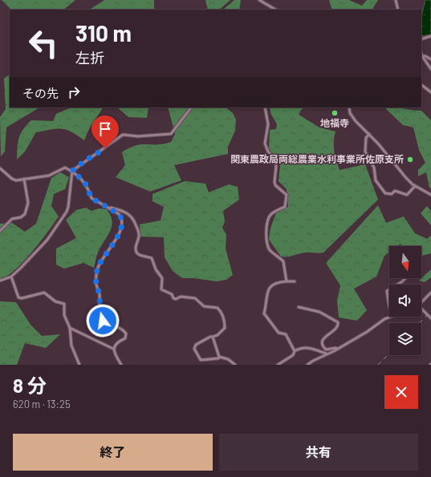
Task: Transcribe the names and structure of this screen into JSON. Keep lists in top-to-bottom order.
{
  "places": ["地福寺", "関東農政局両総農業水利事業所佐原支所"],
  "north": "bottom",
  "page": {
    "turn": ["310 m", "左折"],
    "then": "その先",
    "heading": ["8 分", "620 m · 13:25"],
    "buttons": ["終了", "共有"]
  }
}
